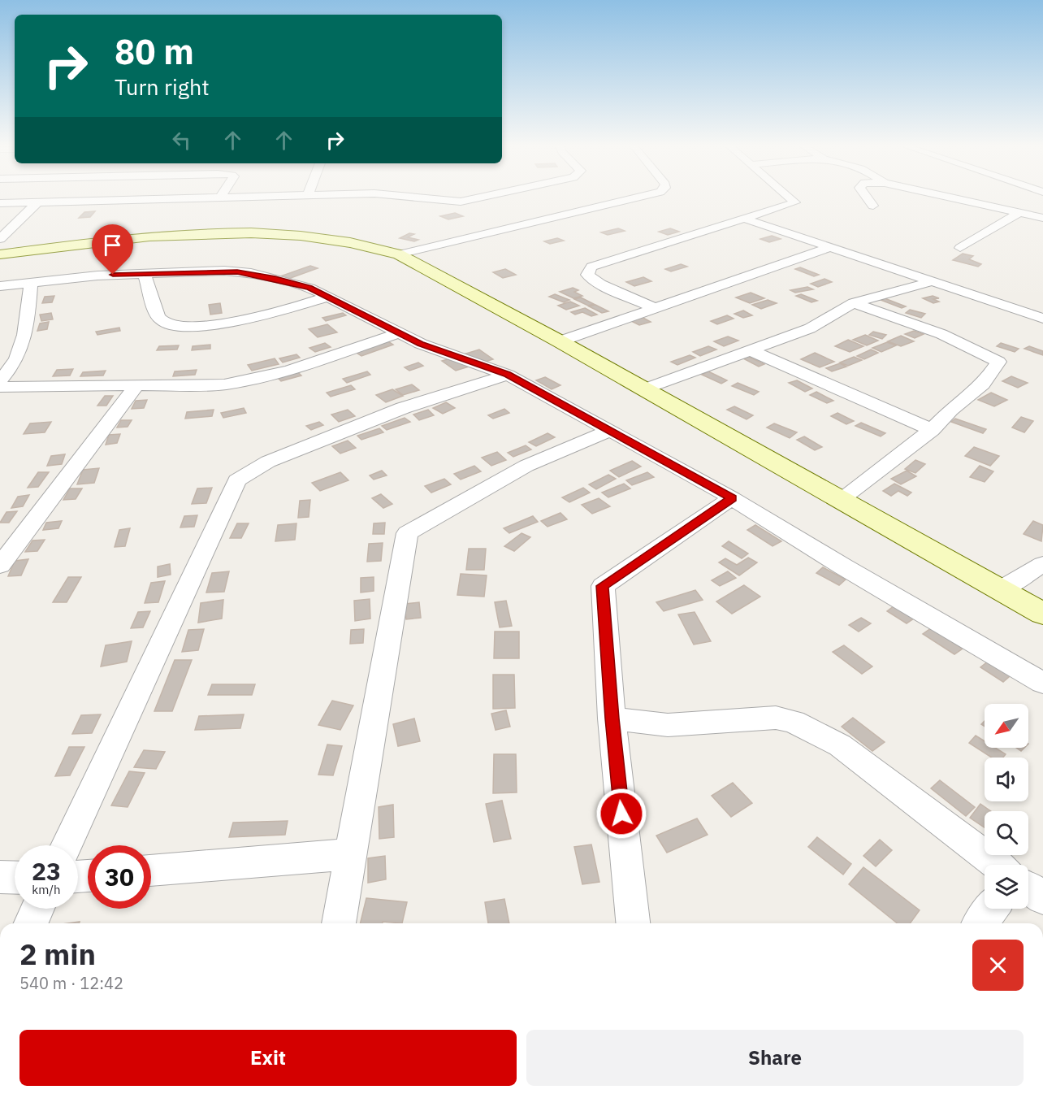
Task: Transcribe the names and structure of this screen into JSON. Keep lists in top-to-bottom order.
{
  "north": "bottom left",
  "page": {
    "turn": ["80 m", "Turn right"],
    "speed": "23 km/h",
    "limit": "30",
    "heading": ["2 min", "540 m · 12:42"],
    "buttons": ["Exit", "Share"]
  }
}
